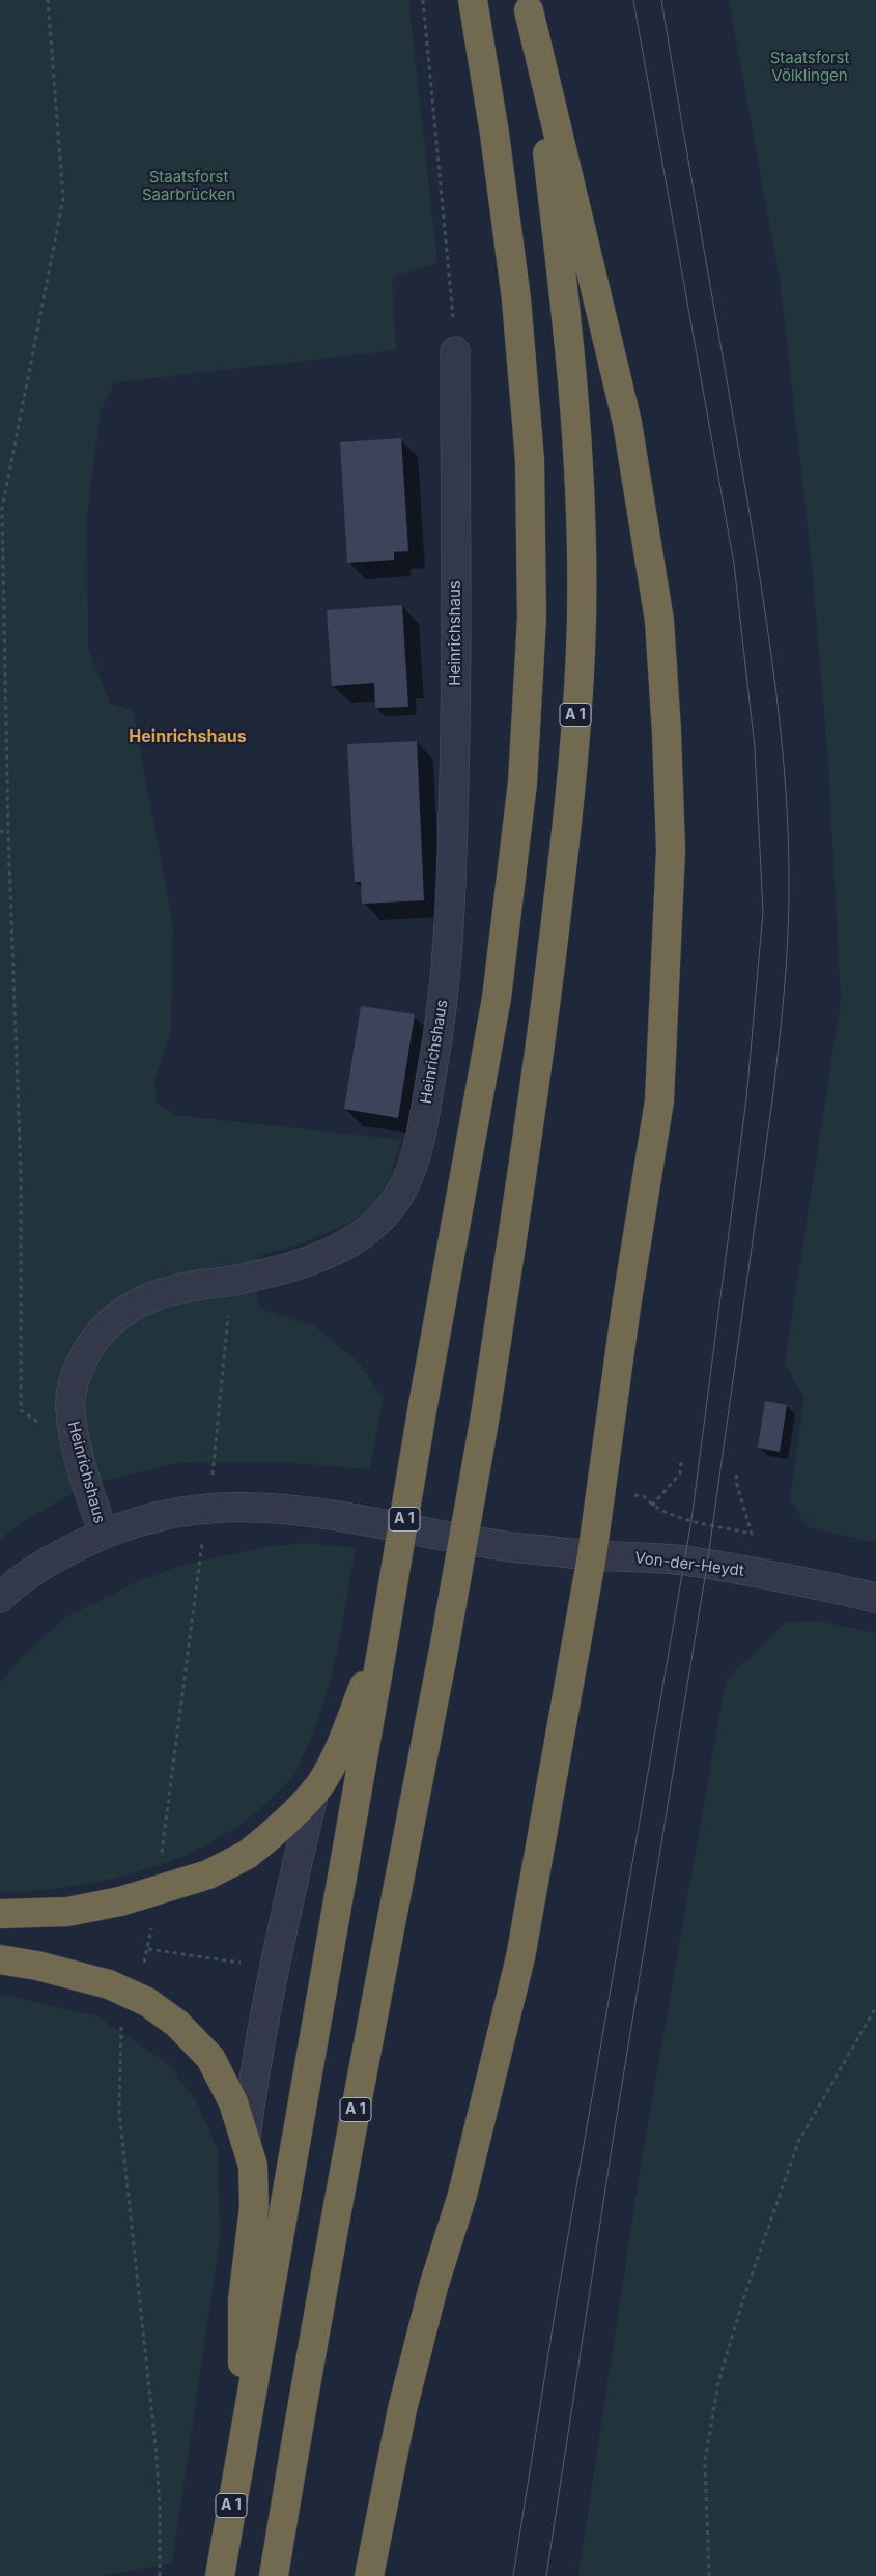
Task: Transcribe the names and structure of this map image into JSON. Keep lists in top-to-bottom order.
{
  "streets": {
    "highway": ["A 1"],
    "street": ["Heinrichshaus", "Von-der-Heydt"]
  },
  "crossings": [
    ["Heinrichshaus", "Von-der-Heydt"]
  ],
  "districts": ["Heinrichshaus"],
  "parks": ["Staatsforst Völklingen", "Staatsforst Saarbrücken"]
}
